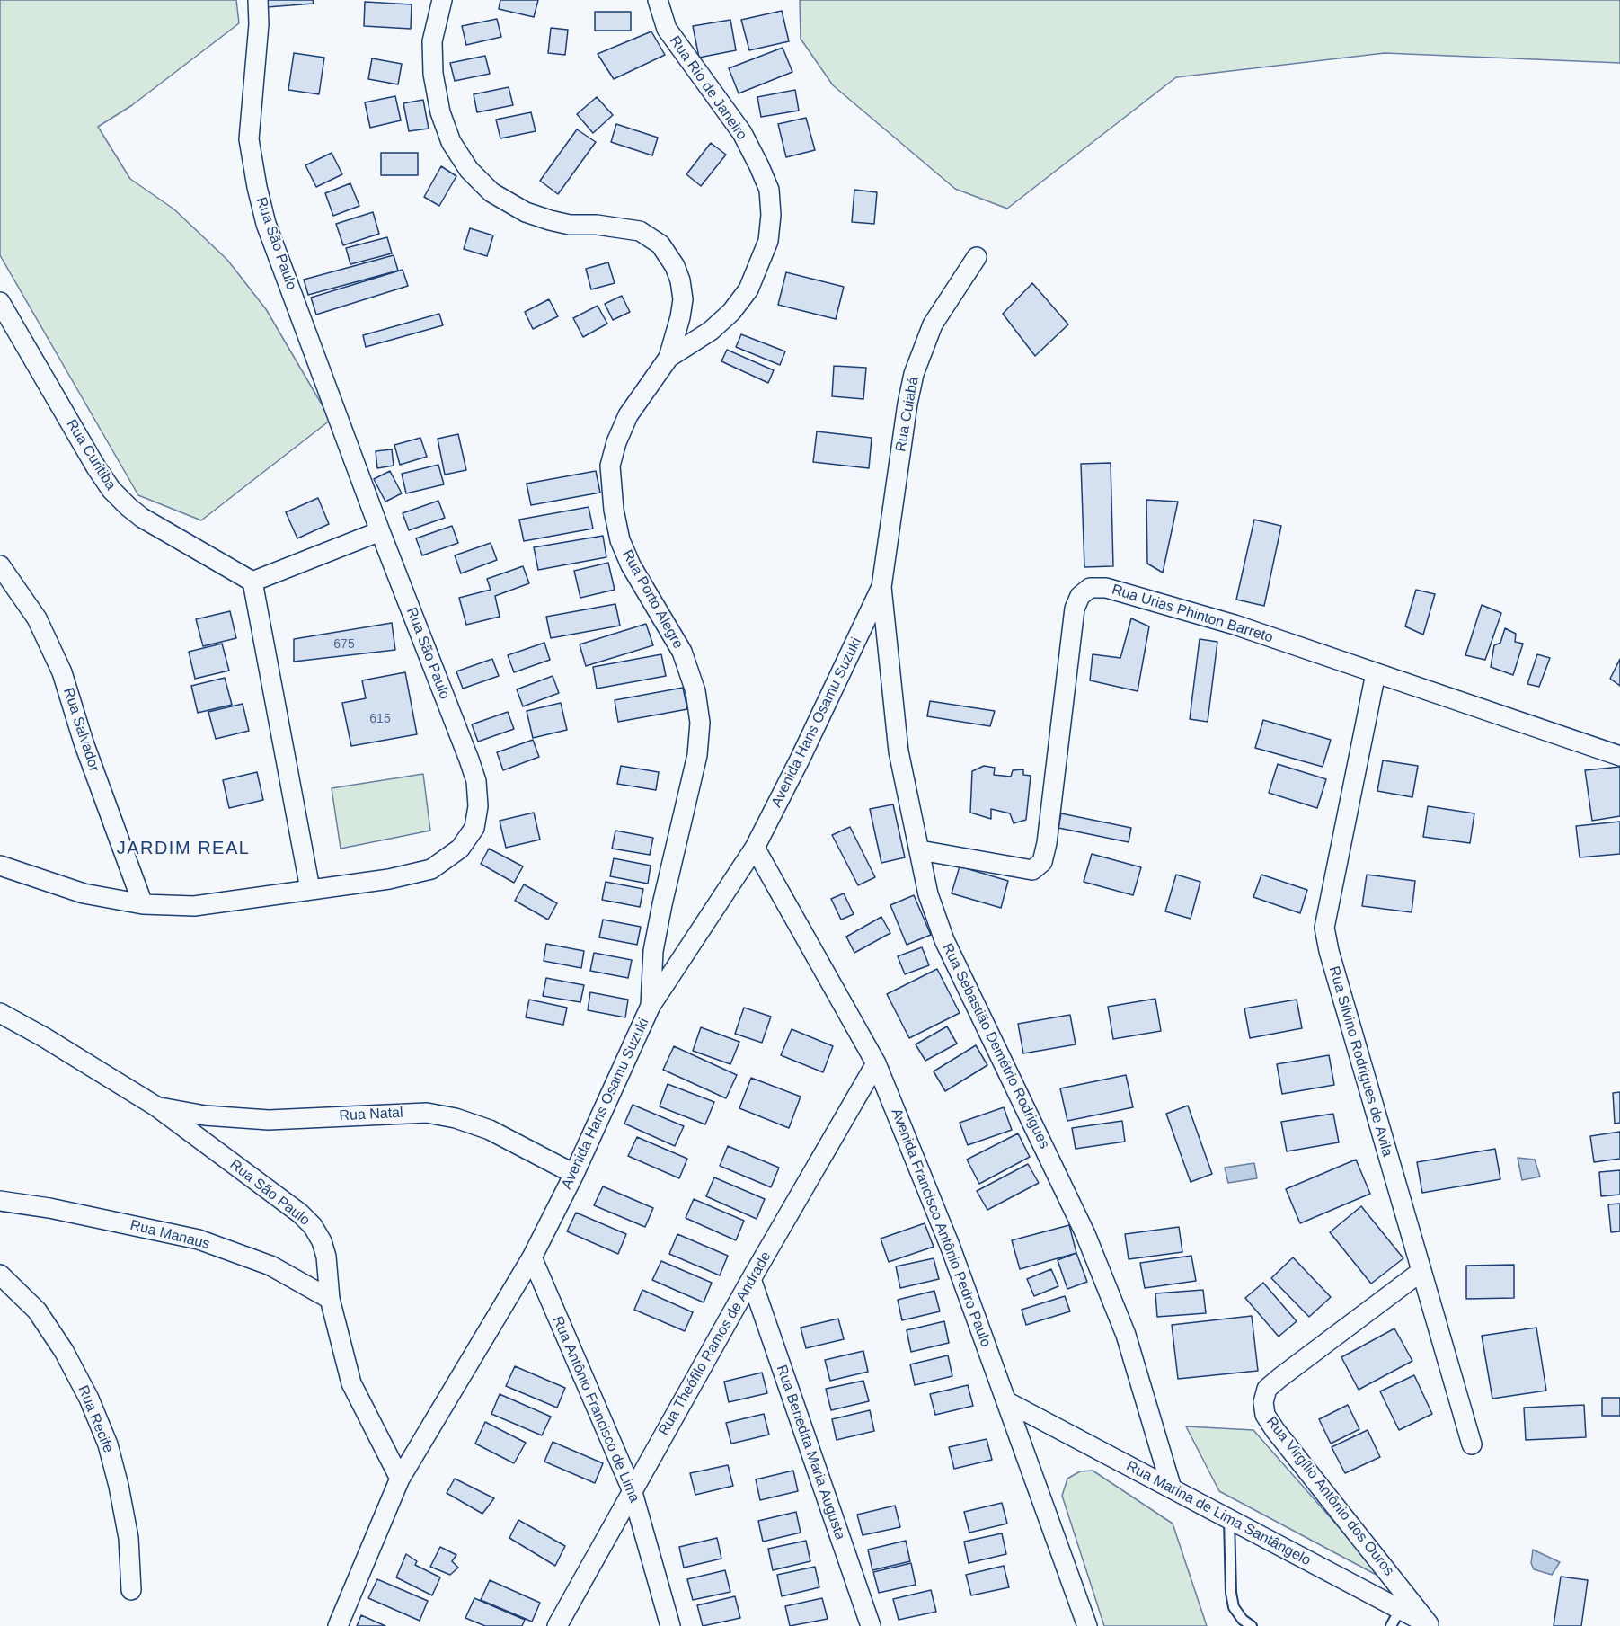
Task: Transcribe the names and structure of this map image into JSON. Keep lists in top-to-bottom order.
{
  "streets": {
    "street": [
      "Rua Rio de Janeiro",
      "Rua São Paulo",
      "Rua Cuiabá",
      "Rua Curitiba",
      "Rua Porto Alegre",
      "Rua Urias Phinton Barreto",
      "Avenida Hans Osamu Suzuki",
      "Rua Salvador",
      "Rua Sebastião Demétrio Rodrigues",
      "Rua Silvino Rodrigues de Avila",
      "Rua Natal",
      "Avenida Francisco Antônio Pedro Paulo",
      "Rua Manaus",
      "Rua Theófilo Ramos de Andrade",
      "Rua Antônio Francisco de Lima",
      "Rua Recife",
      "Rua Benedita Maria Augusta",
      "Rua Virgílio Antônio dos Ouros",
      "Rua Marina de Lima Santângelo"
    ]
  },
  "crossings": [
    ["Rua Rio de Janeiro", "Rua Porto Alegre"],
    ["Rua São Paulo", "Avenida Hans Osamu Suzuki"],
    ["Rua São Paulo", "Rua Salvador"],
    ["Rua São Paulo", "Rua Natal"],
    ["Rua São Paulo", "Rua Manaus"],
    ["Rua Cuiabá", "Avenida Hans Osamu Suzuki"],
    ["Rua Cuiabá", "Rua Sebastião Demétrio Rodrigues"],
    ["Rua Porto Alegre", "Avenida Hans Osamu Suzuki"],
    ["Rua Urias Phinton Barreto", "Rua Sebastião Demétrio Rodrigues"],
    ["Rua Urias Phinton Barreto", "Rua Silvino Rodrigues de Avila"],
    ["Avenida Hans Osamu Suzuki", "Rua Sebastião Demétrio Rodrigues"],
    ["Avenida Hans Osamu Suzuki", "Rua Natal"],
    ["Avenida Hans Osamu Suzuki", "Avenida Francisco Antônio Pedro Paulo"],
    ["Avenida Hans Osamu Suzuki", "Rua Antônio Francisco de Lima"],
    ["Rua Sebastião Demétrio Rodrigues", "Rua Marina de Lima Santângelo"],
    ["Rua Silvino Rodrigues de Avila", "Rua Virgílio Antônio dos Ouros"],
    ["Avenida Francisco Antônio Pedro Paulo", "Rua Theófilo Ramos de Andrade"],
    ["Avenida Francisco Antônio Pedro Paulo", "Rua Marina de Lima Santângelo"],
    ["Rua Theófilo Ramos de Andrade", "Rua Antônio Francisco de Lima"],
    ["Rua Theófilo Ramos de Andrade", "Rua Benedita Maria Augusta"],
    ["Rua Virgílio Antônio dos Ouros", "Rua Marina de Lima Santângelo"]
  ],
  "districts": ["JARDIM REAL"],
  "house_numbers": ["675", "615"]
}
